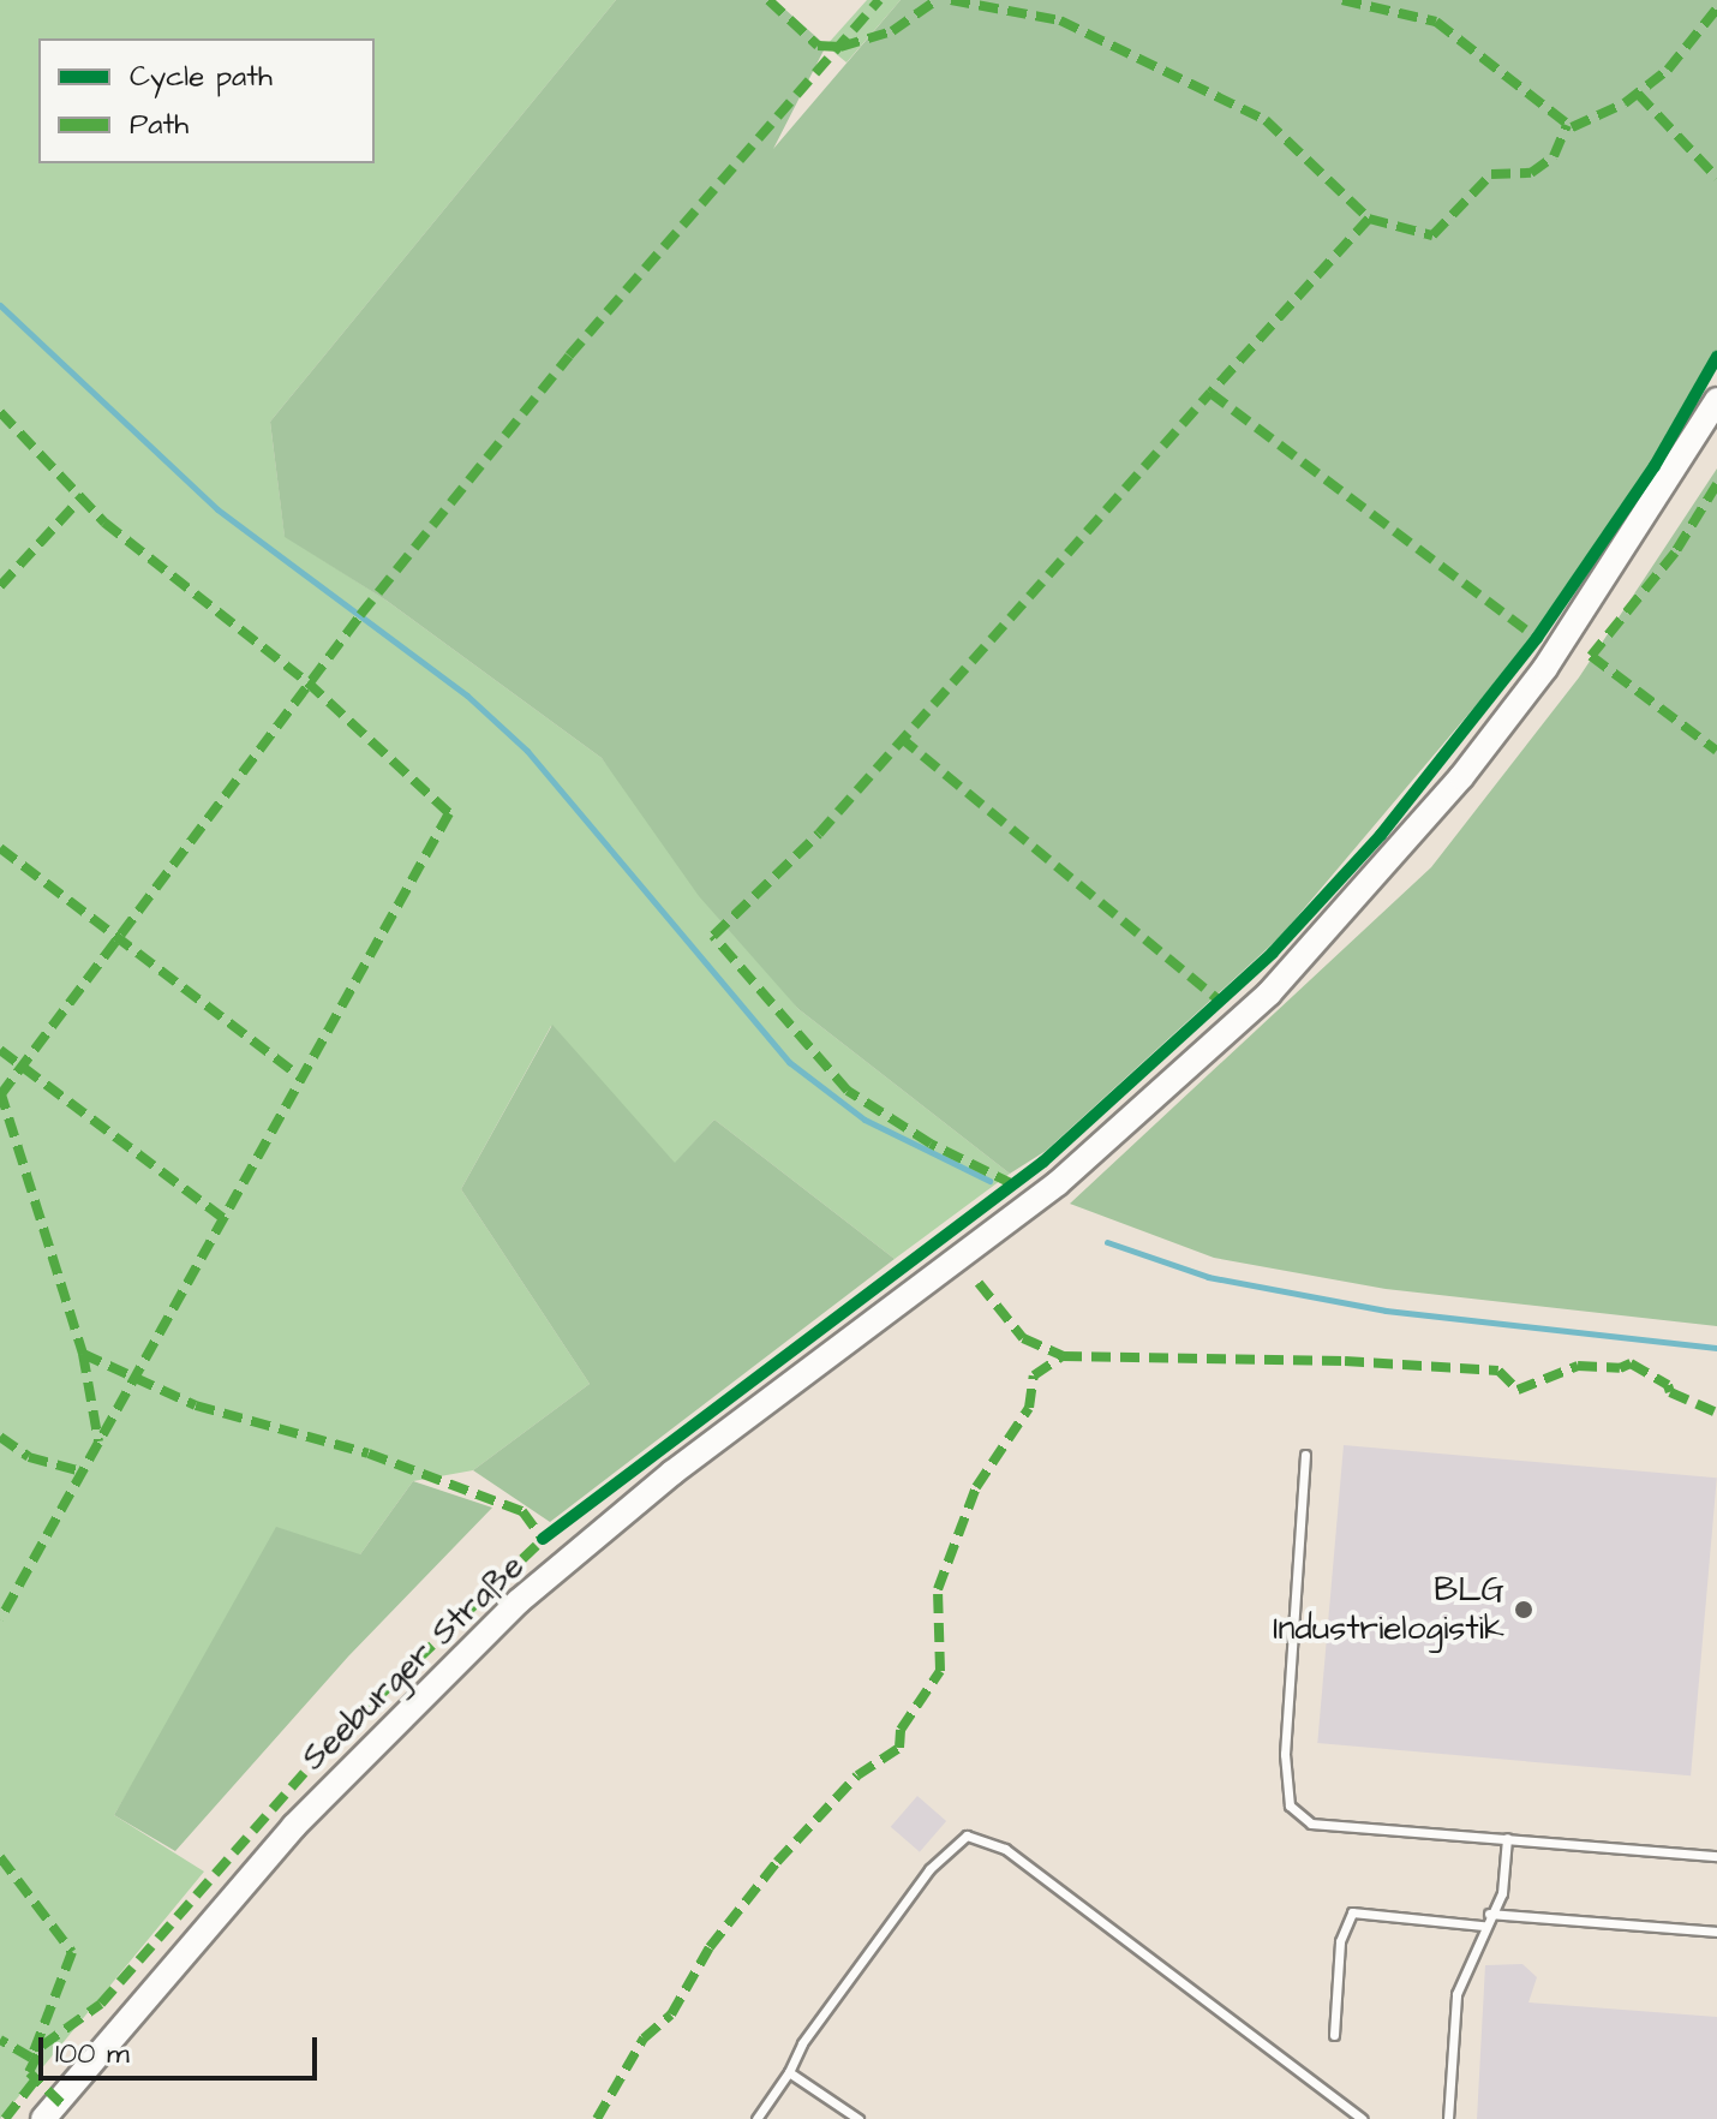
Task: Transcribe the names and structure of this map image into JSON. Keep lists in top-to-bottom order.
{
  "streets": {
    "main road": ["Seeburger Straße"]
  },
  "places": ["BLG Industrielogistik"],
  "legend": ["Cycle path", "Path"],
  "scale_bar": "100 m"
}
